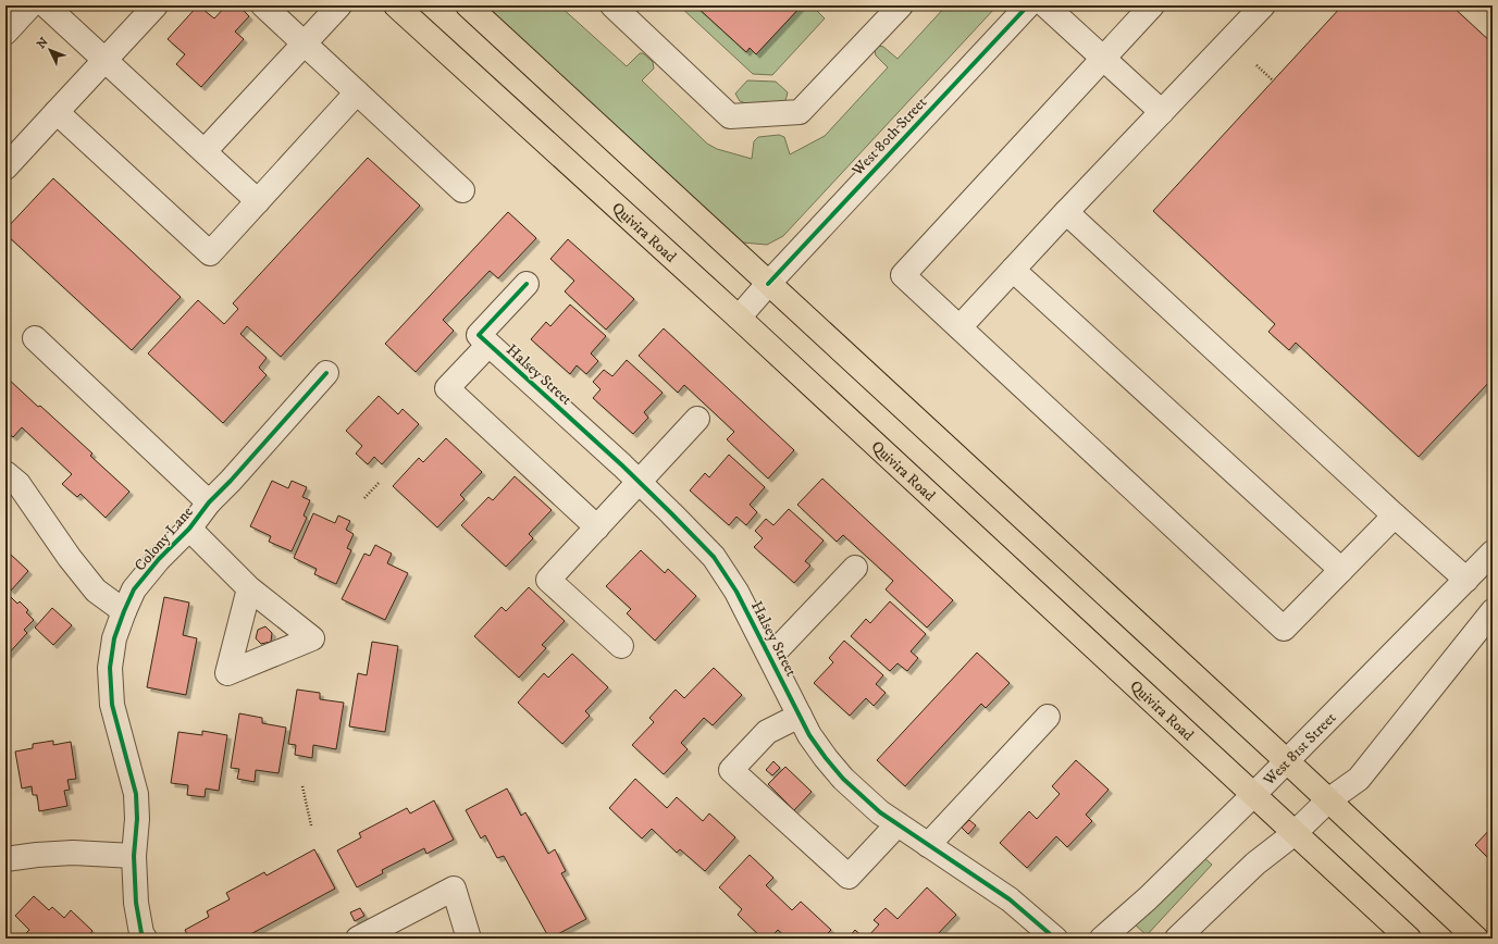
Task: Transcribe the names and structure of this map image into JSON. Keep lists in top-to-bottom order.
{
  "streets": {
    "main road": ["Quivira Road"],
    "street": [
      "West 80th Street",
      "Halsey Street",
      "Colony Lane",
      "West 81st Street"
    ]
  },
  "crossings": [
    ["West 80th Street", "Quivira Road"],
    ["Quivira Road", "West 81st Street"]
  ],
  "north": "top left"
}
